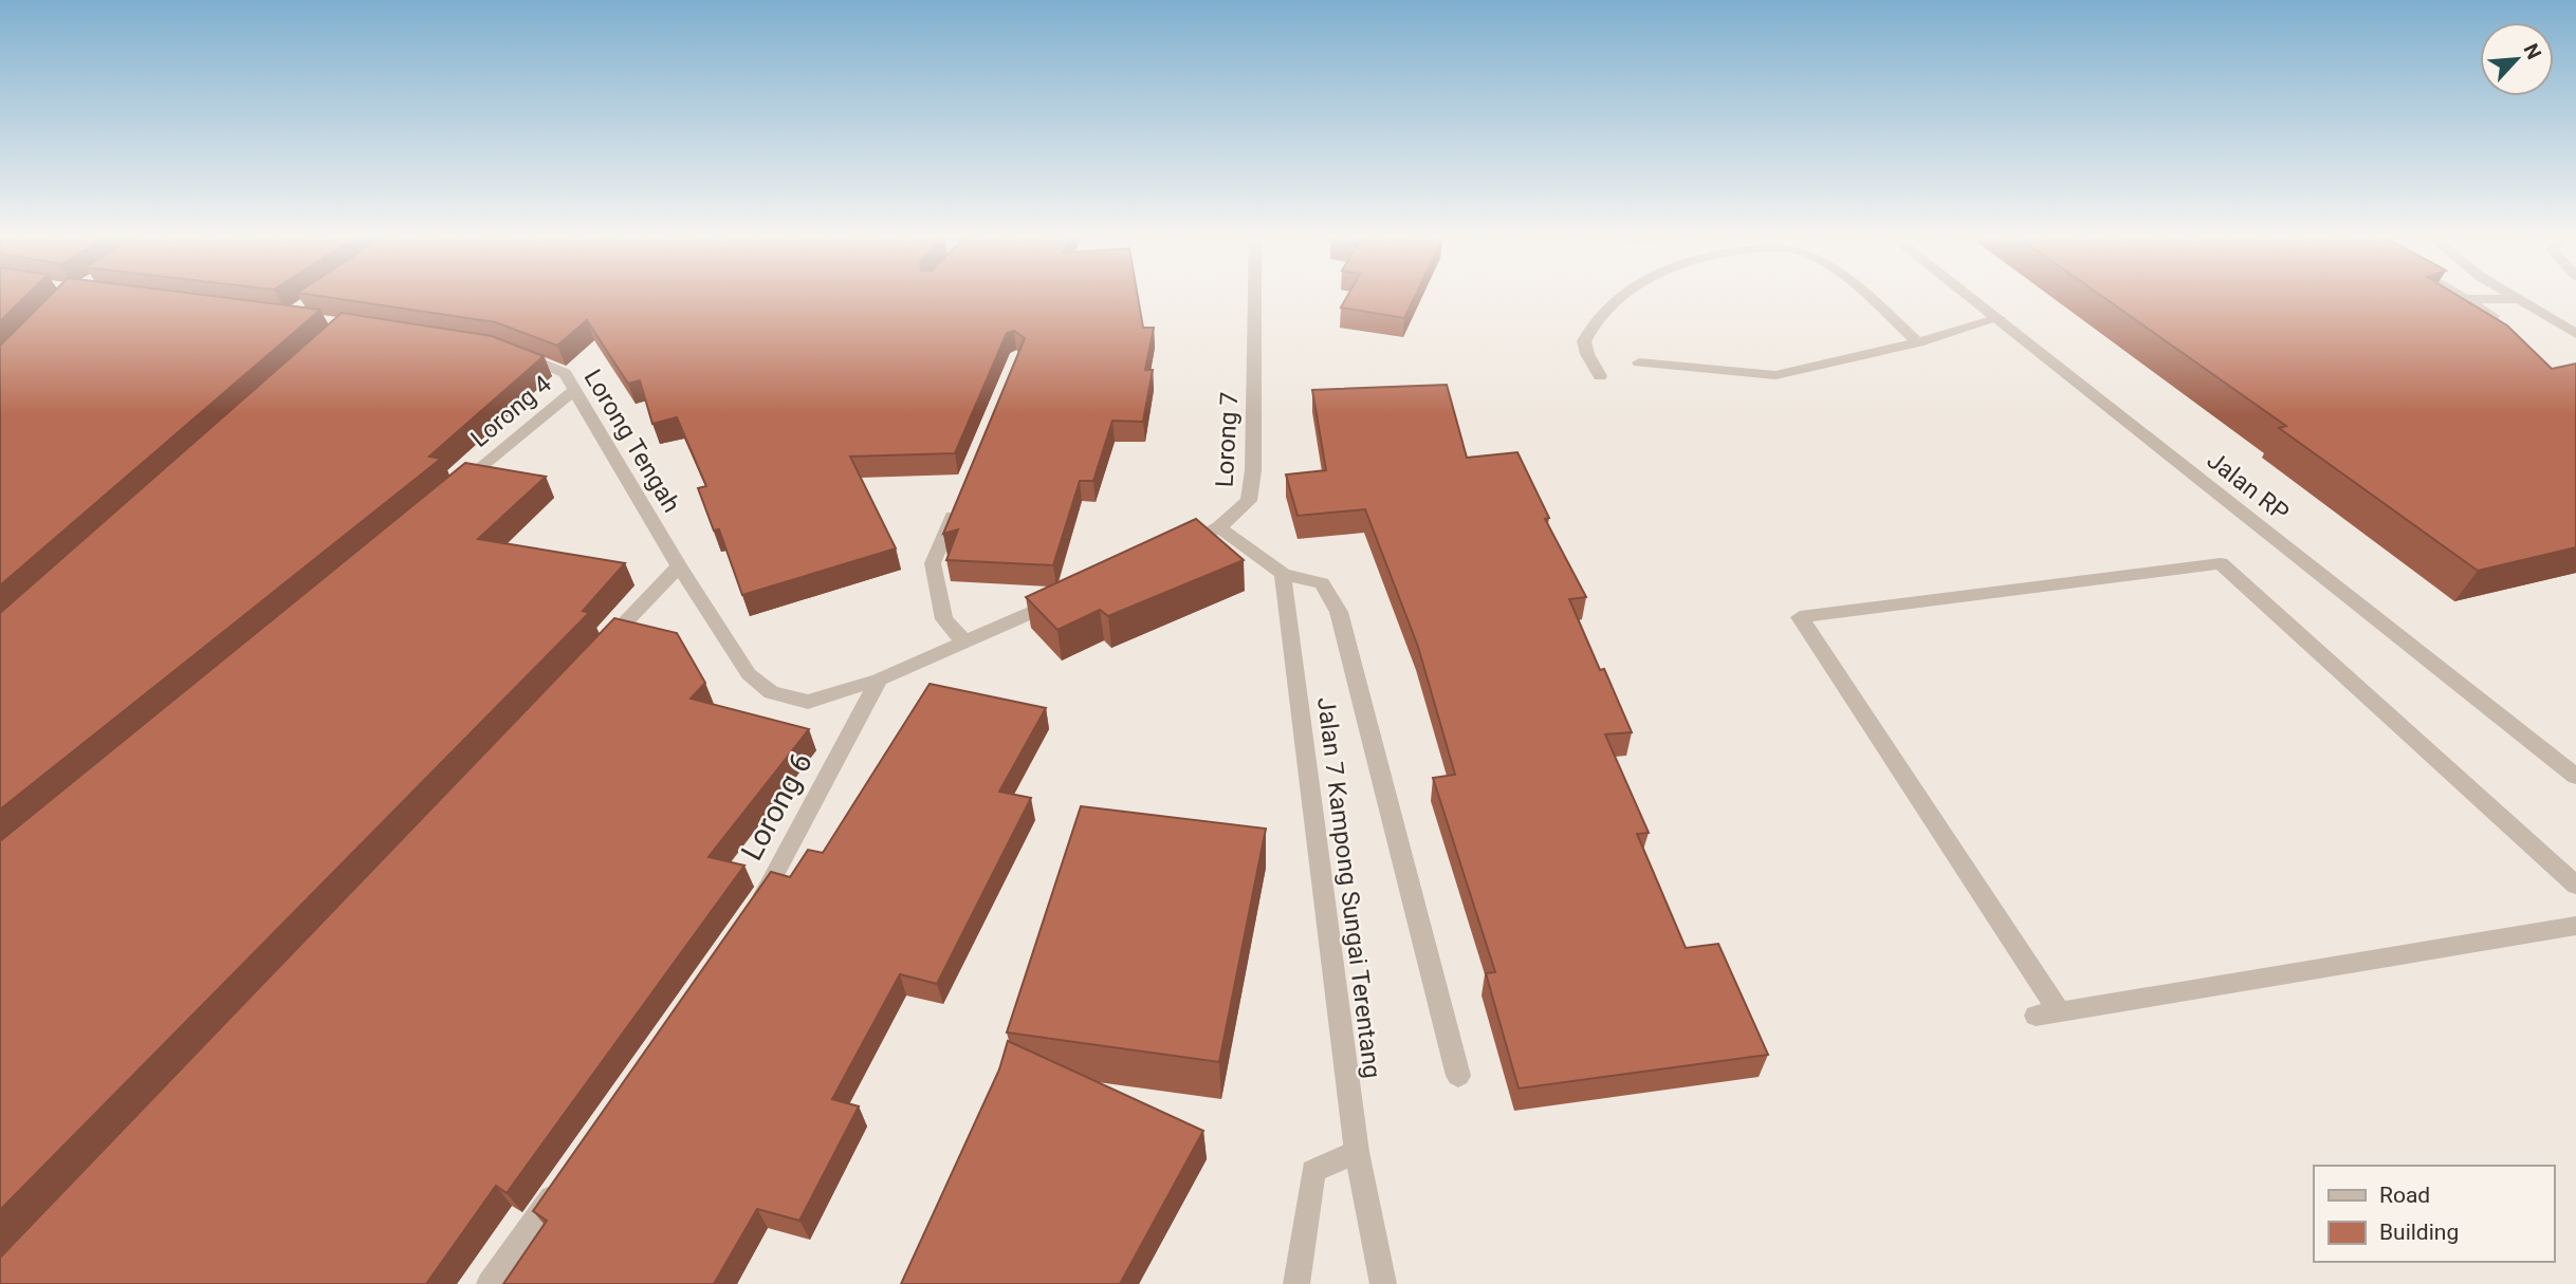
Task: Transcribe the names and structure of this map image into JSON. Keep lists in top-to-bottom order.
{
  "streets": {
    "street": [
      "Lorong 4",
      "Lorong 7",
      "Lorong Tengah",
      "Jalan RP",
      "Lorong 6",
      "Jalan 7 Kampong Sungai Terentang"
    ]
  },
  "crossings": [
    ["Lorong 4", "Lorong Tengah"],
    ["Lorong Tengah", "Lorong 6"]
  ],
  "legend": ["Road", "Building"],
  "north": "top right"
}
